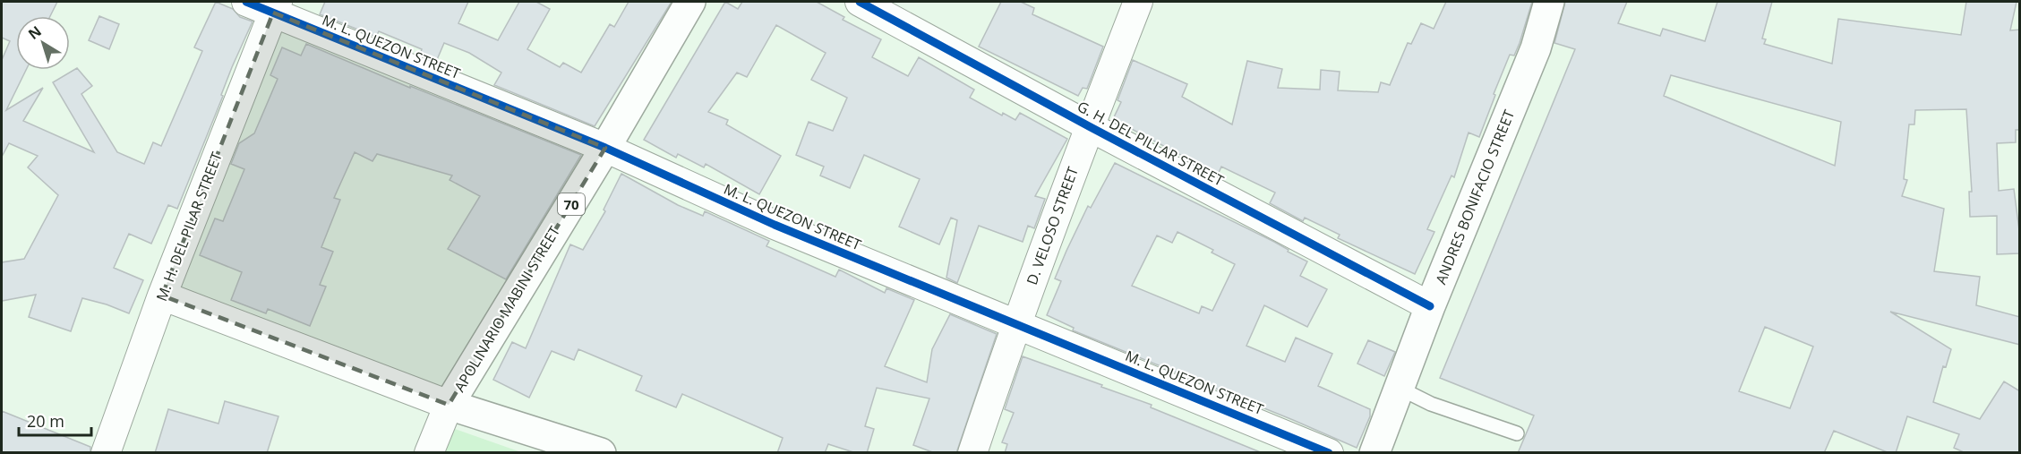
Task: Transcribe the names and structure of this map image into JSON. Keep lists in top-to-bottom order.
{
  "streets": {
    "main road": ["ANDRES BONIFACIO STREET", "70", "APOLINARIO MABINI STREET"],
    "street": [
      "M. L. QUEZON STREET",
      "G. H. DEL PILLAR STREET",
      "D. VELOSO STREET",
      "M. H. DEL PILAR STREET"
    ]
  },
  "crossings": [
    ["M. L. QUEZON STREET", "D. VELOSO STREET"],
    ["M. L. QUEZON STREET", "M. H. DEL PILAR STREET"],
    ["M. L. QUEZON STREET", "APOLINARIO MABINI STREET"],
    ["G. H. DEL PILLAR STREET", "ANDRES BONIFACIO STREET"],
    ["G. H. DEL PILLAR STREET", "D. VELOSO STREET"]
  ],
  "scale_bar": "20 m",
  "north": "top left"
}
